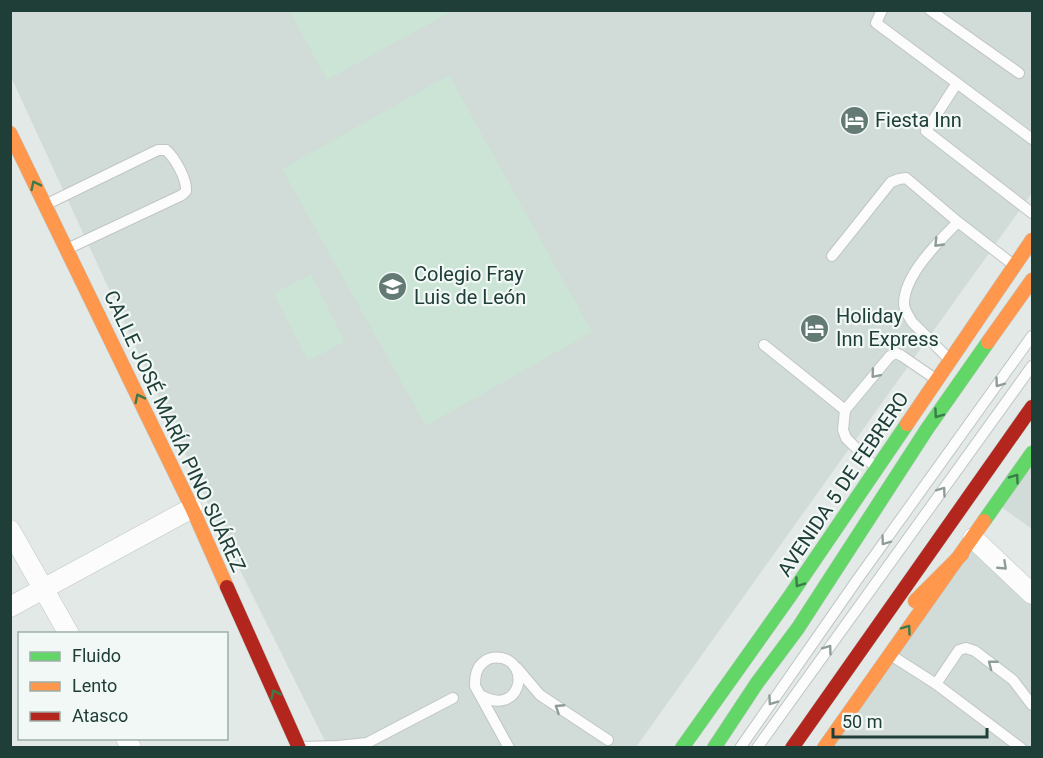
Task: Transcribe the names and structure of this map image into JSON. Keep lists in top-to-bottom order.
{
  "streets": {
    "main road": ["CALLE JOSÉ MARÍA PINO SUÁREZ", "AVENIDA 5 DE FEBRERO"]
  },
  "one_way": ["CALLE JOSÉ MARÍA PINO SUÁREZ"],
  "places": {
    "hotel": ["Fiesta Inn", "Holiday Inn Express"],
    "school or university": ["Colegio Fray Luis de León"]
  },
  "legend": ["Fluido", "Lento", "Atasco"],
  "scale_bar": "50 m"
}
